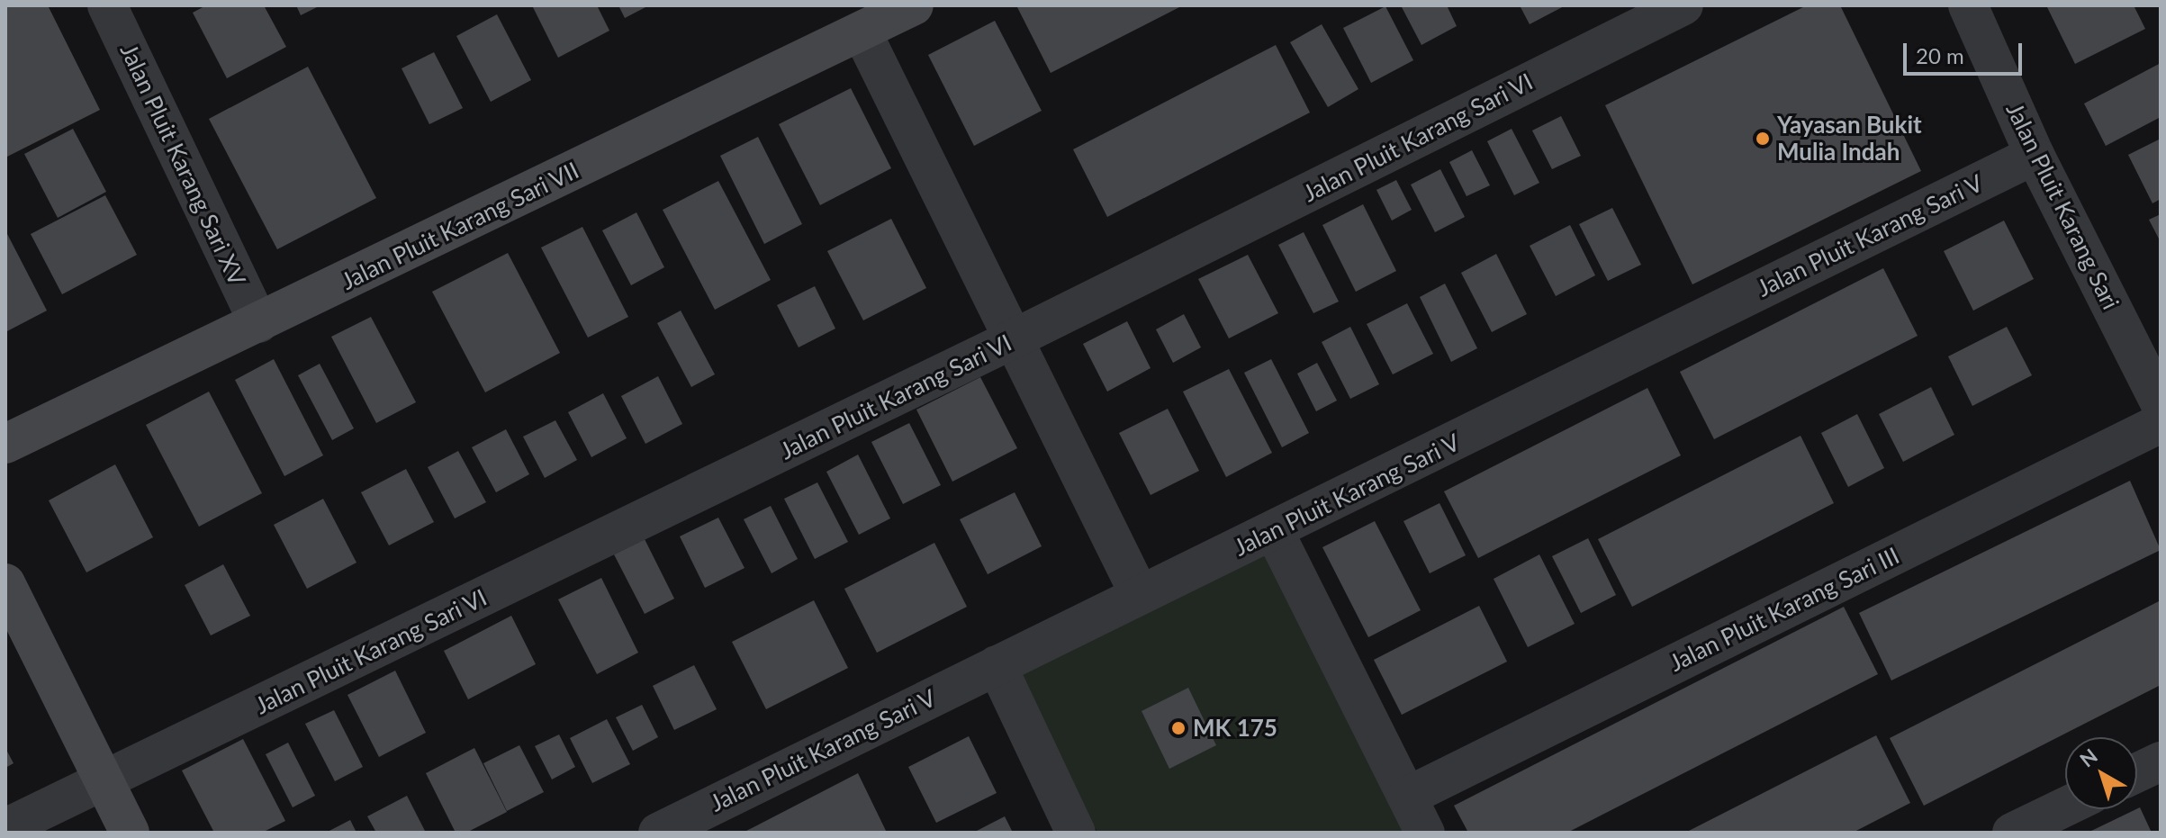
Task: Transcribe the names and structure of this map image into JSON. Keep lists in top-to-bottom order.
{
  "streets": {
    "street": [
      "Jalan Pluit Karang Sari VI",
      "Jalan Pluit Karang Sari XV",
      "Jalan Pluit Karang Sari",
      "Jalan Pluit Karang Sari VII",
      "Jalan Pluit Karang Sari V",
      "Jalan Pluit Karang Sari III"
    ]
  },
  "crossings": [
    ["Jalan Pluit Karang Sari XV", "Jalan Pluit Karang Sari VII"],
    ["Jalan Pluit Karang Sari", "Jalan Pluit Karang Sari V"]
  ],
  "places": ["Yayasan Bukit Mulia Indah", "MK 175"],
  "scale_bar": "20 m",
  "north": "top left"
}
